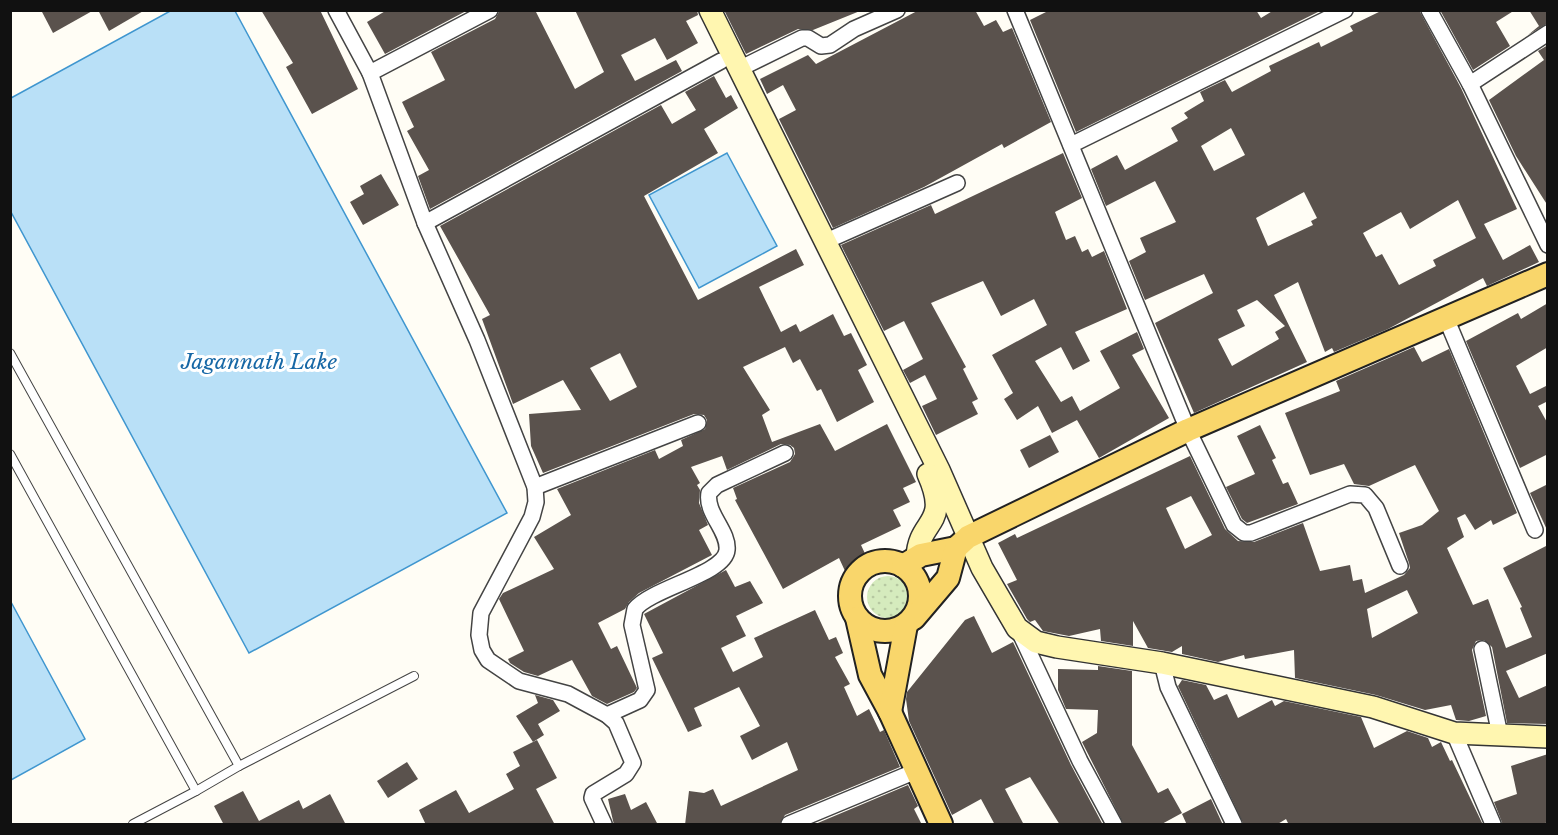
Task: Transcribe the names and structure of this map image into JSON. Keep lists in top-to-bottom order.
{
  "water": ["Jagannath Lake"]
}
